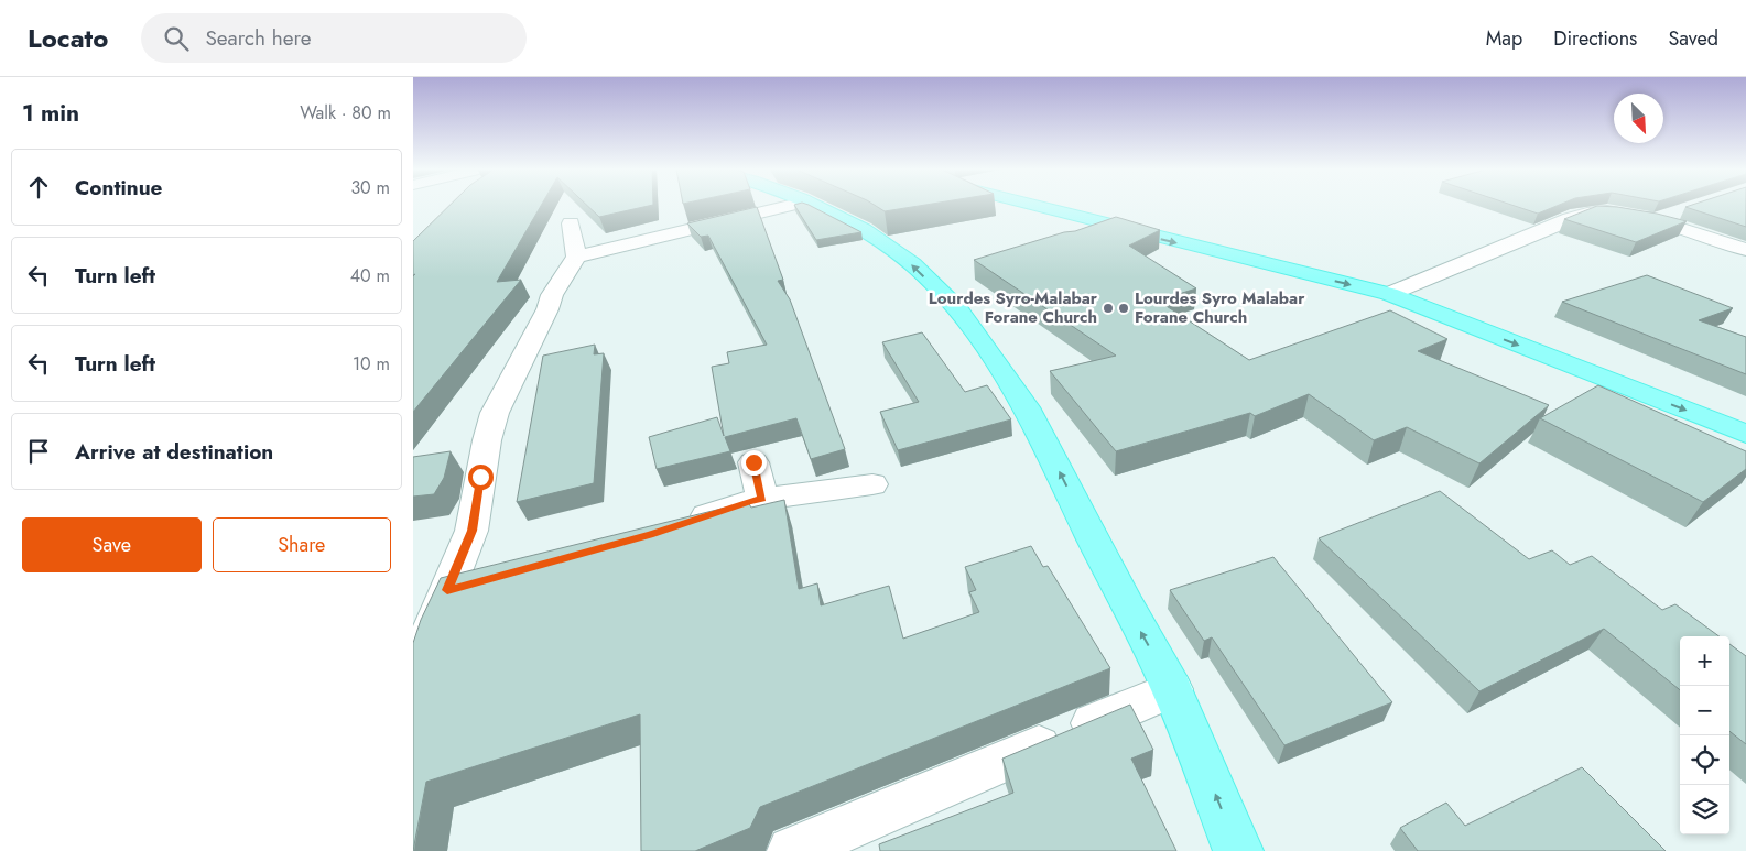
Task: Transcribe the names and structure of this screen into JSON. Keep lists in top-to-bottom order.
{
  "places": ["Lourdes Syro-Malabar Forane Church", "Lourdes Syro Malabar Forane Church"],
  "north": "bottom right",
  "page": {
    "header": "Locato",
    "search": "Search here",
    "nav": ["Map", "Directions", "Saved"],
    "heading": ["1 min", "Walk · 80 m"],
    "list": [
      ["Continue", "30 m"],
      ["Turn left", "40 m"],
      ["Turn left", "10 m"],
      "Arrive at destination"
    ],
    "buttons": ["Save", "Share"],
    "map_buttons": ["+", "−"]
  }
}
